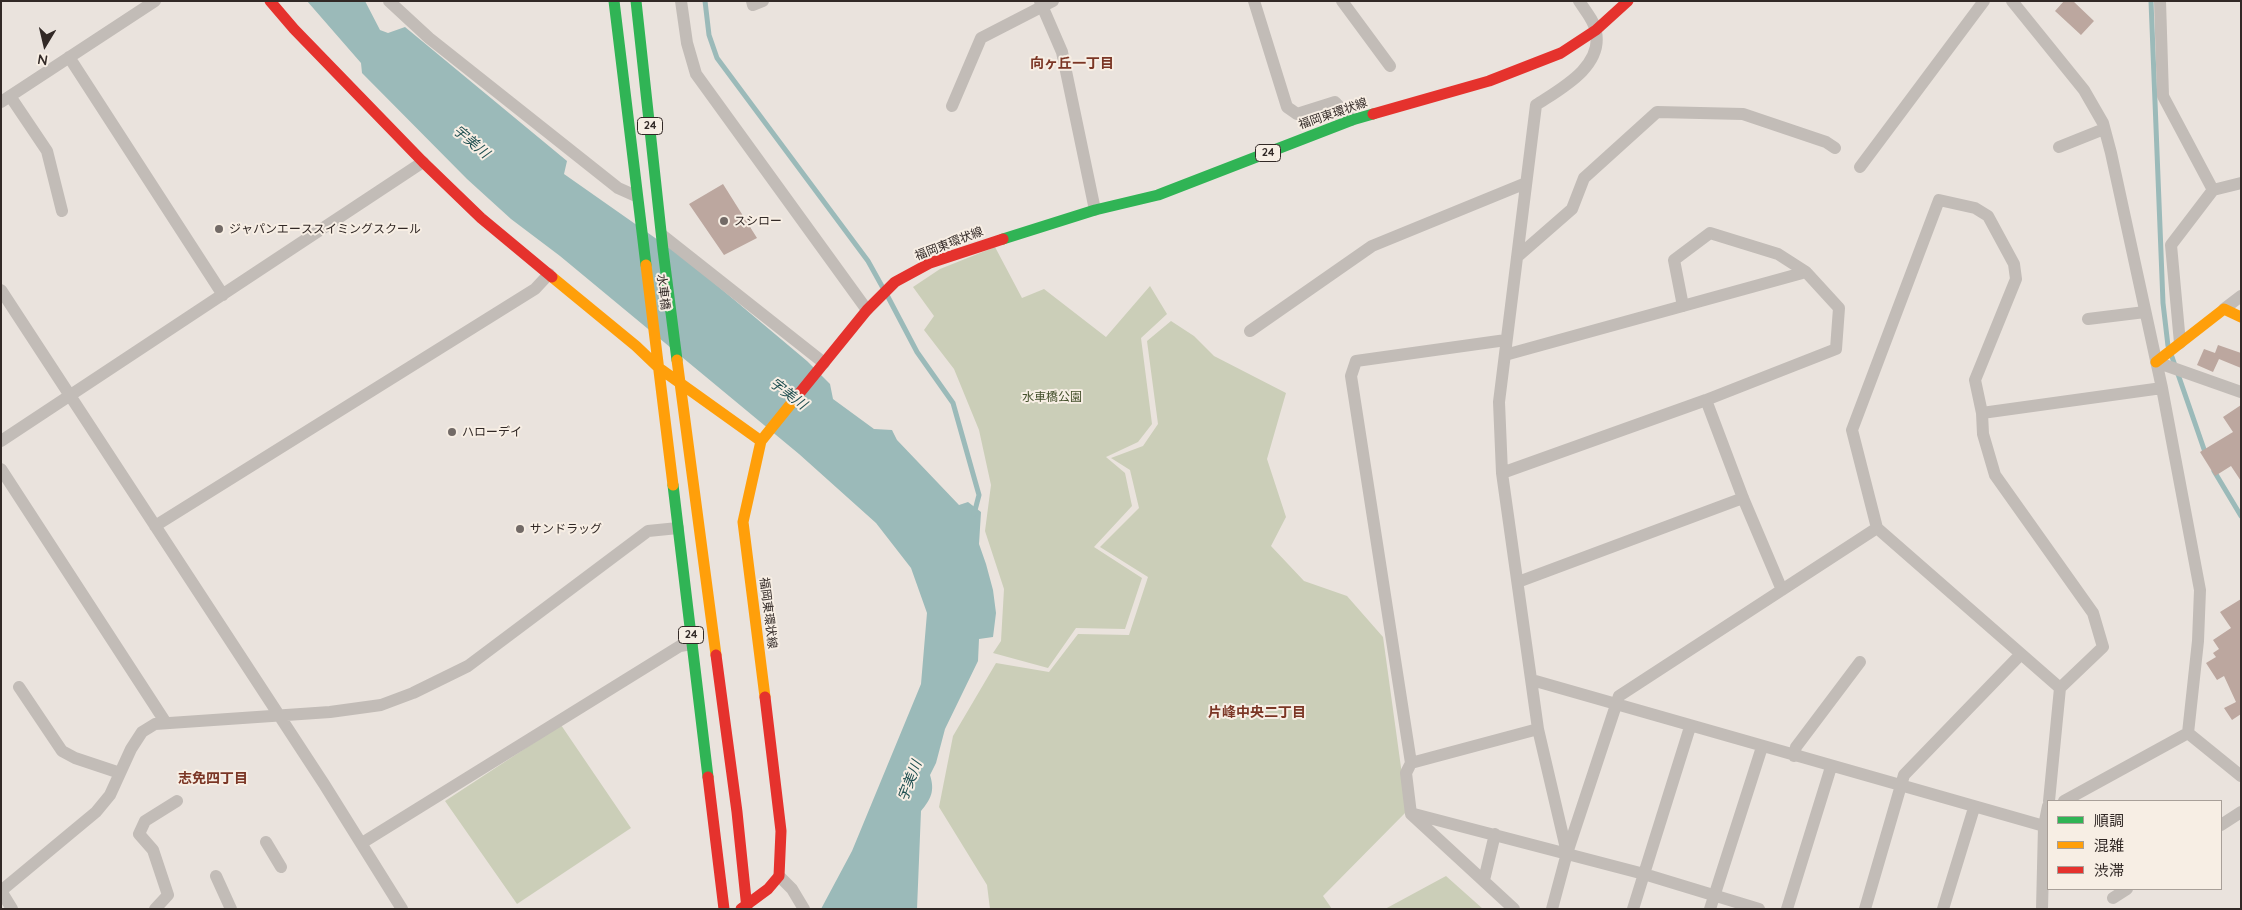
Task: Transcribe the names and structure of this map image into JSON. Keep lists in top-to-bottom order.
{
  "streets": {
    "main road": ["福岡東環状線", "24", "水車橋"]
  },
  "crossings": [
    ["福岡東環状線", "24"],
    ["24", "水車橋"]
  ],
  "districts": ["向ヶ丘一丁目", "片峰中央二丁目", "志免四丁目"],
  "water": ["宇美川"],
  "parks": ["水車橋公園"],
  "places": [
    "スシロー",
    "ジャパンエーススイミングスクール",
    "ハローデイ",
    "サンドラッグ"
  ],
  "legend": ["順調", "混雑", "渋滞"],
  "north": "bottom"
}
